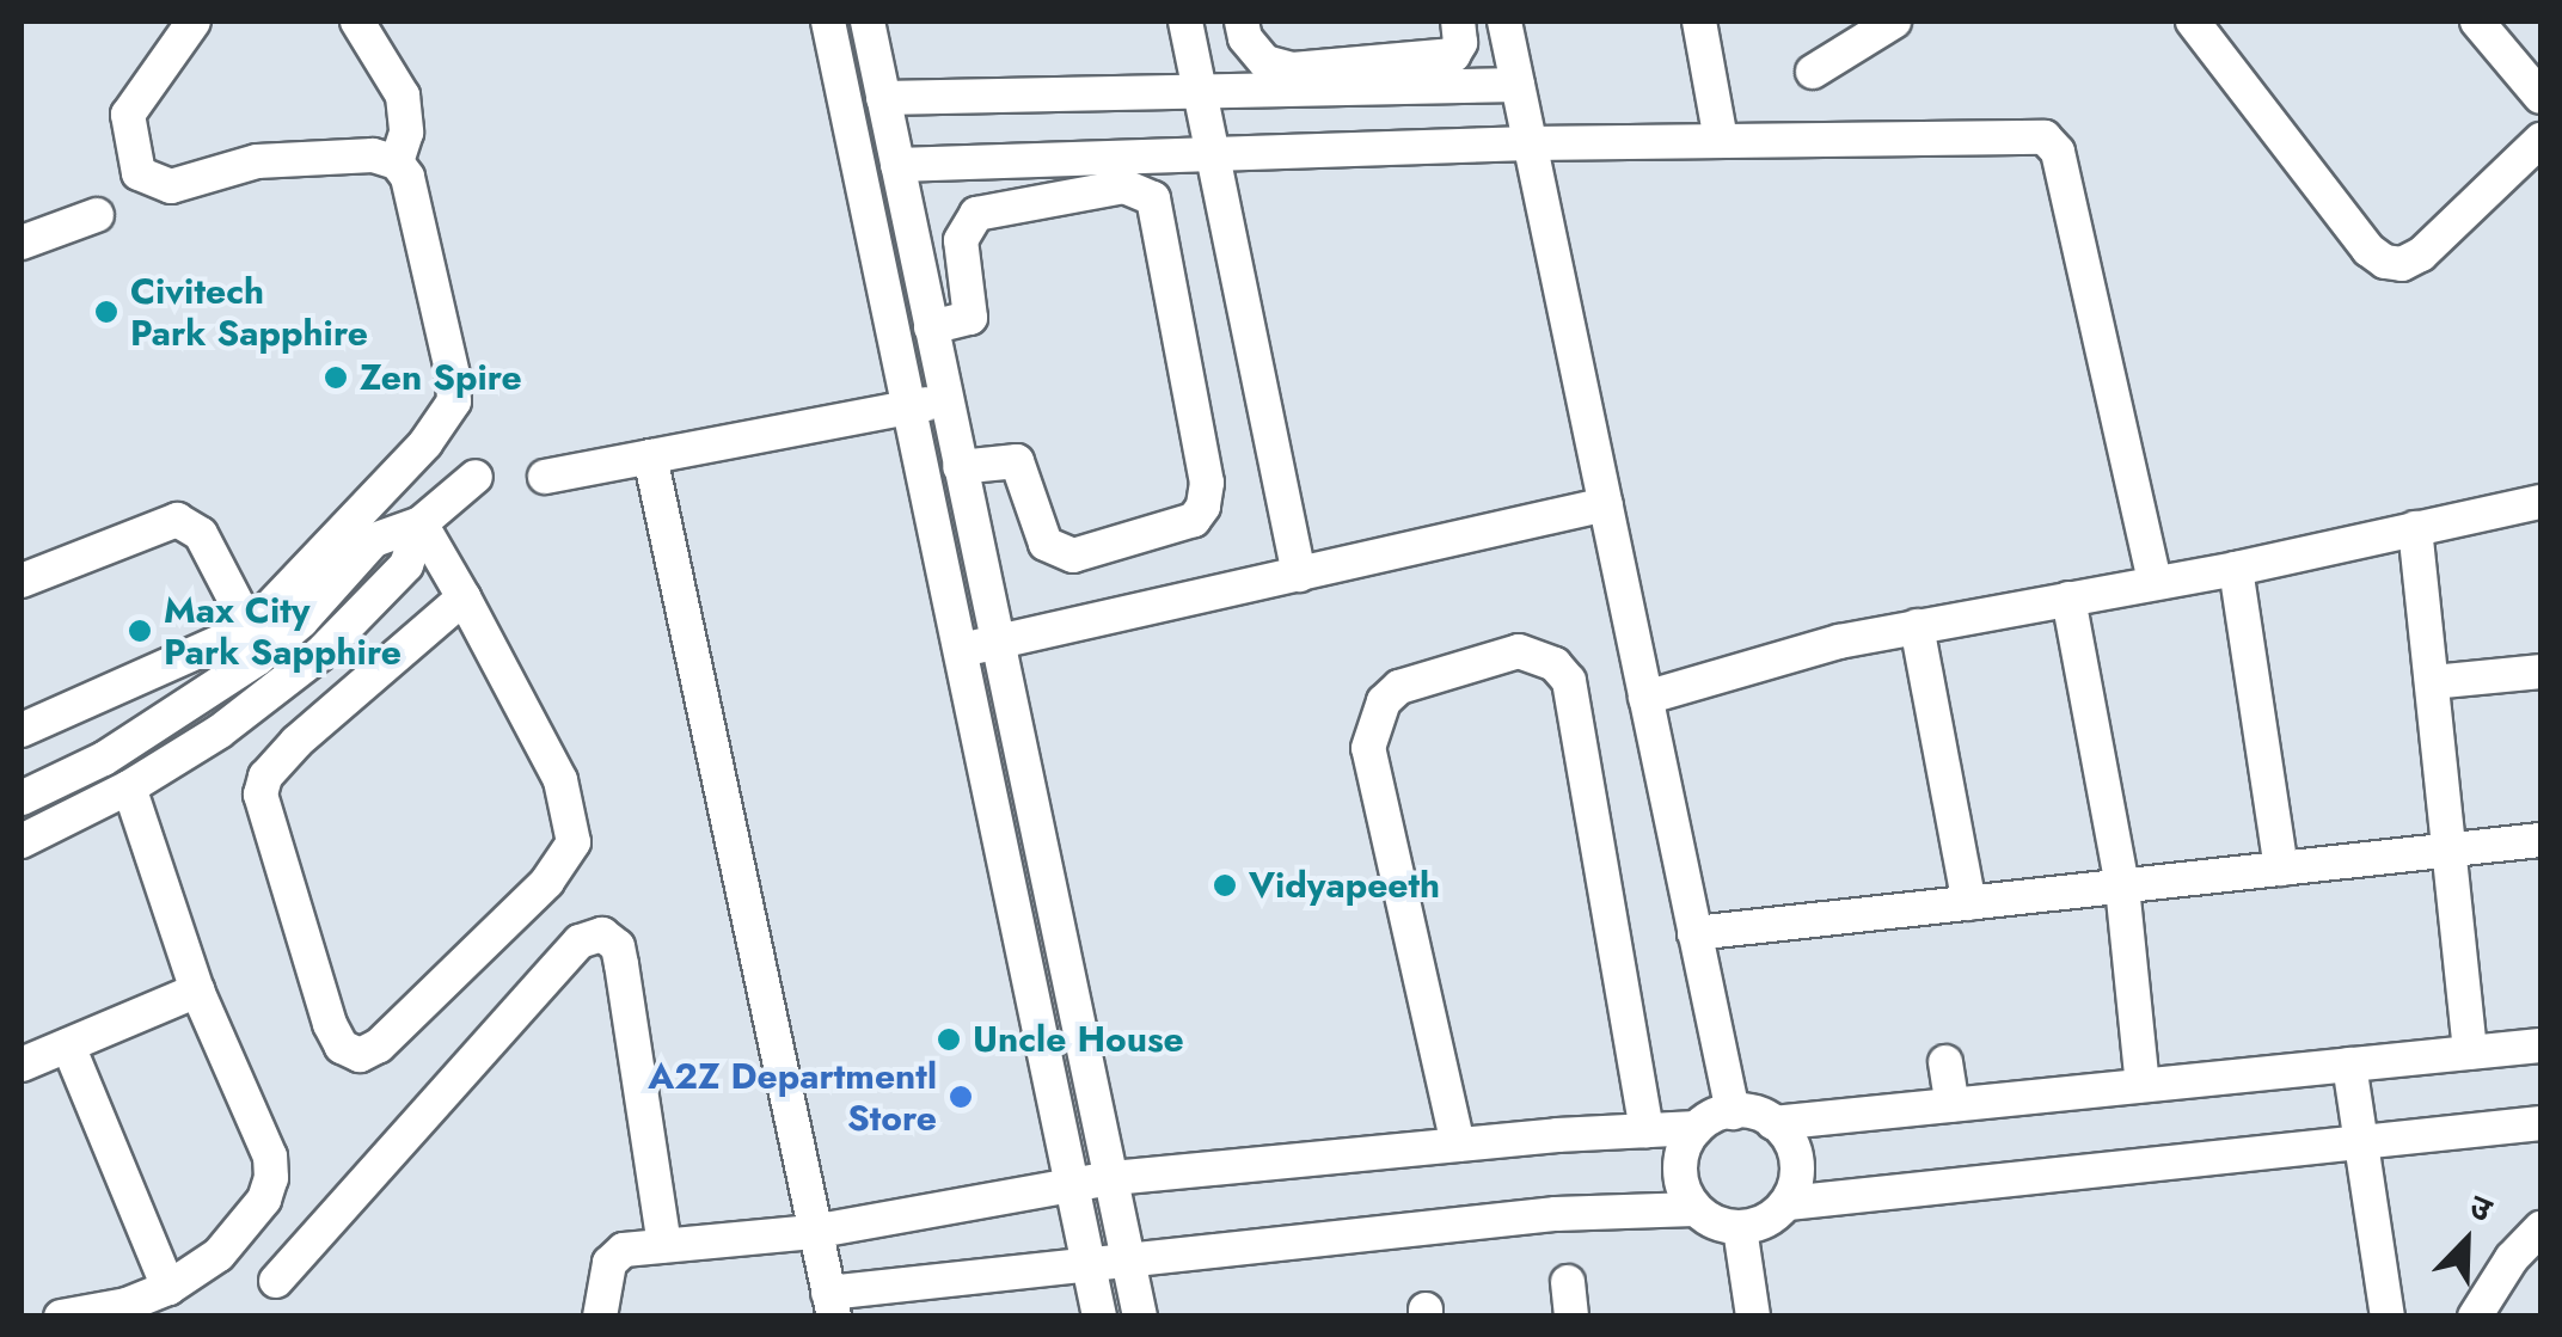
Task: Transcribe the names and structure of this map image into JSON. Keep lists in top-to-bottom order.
{
  "places": [
    "Civitech Park Sapphire",
    "Zen Spire",
    "Max City Park Sapphire",
    "Vidyapeeth",
    "Uncle House",
    "A2Z Departmentl Store"
  ],
  "north": "top right"
}
